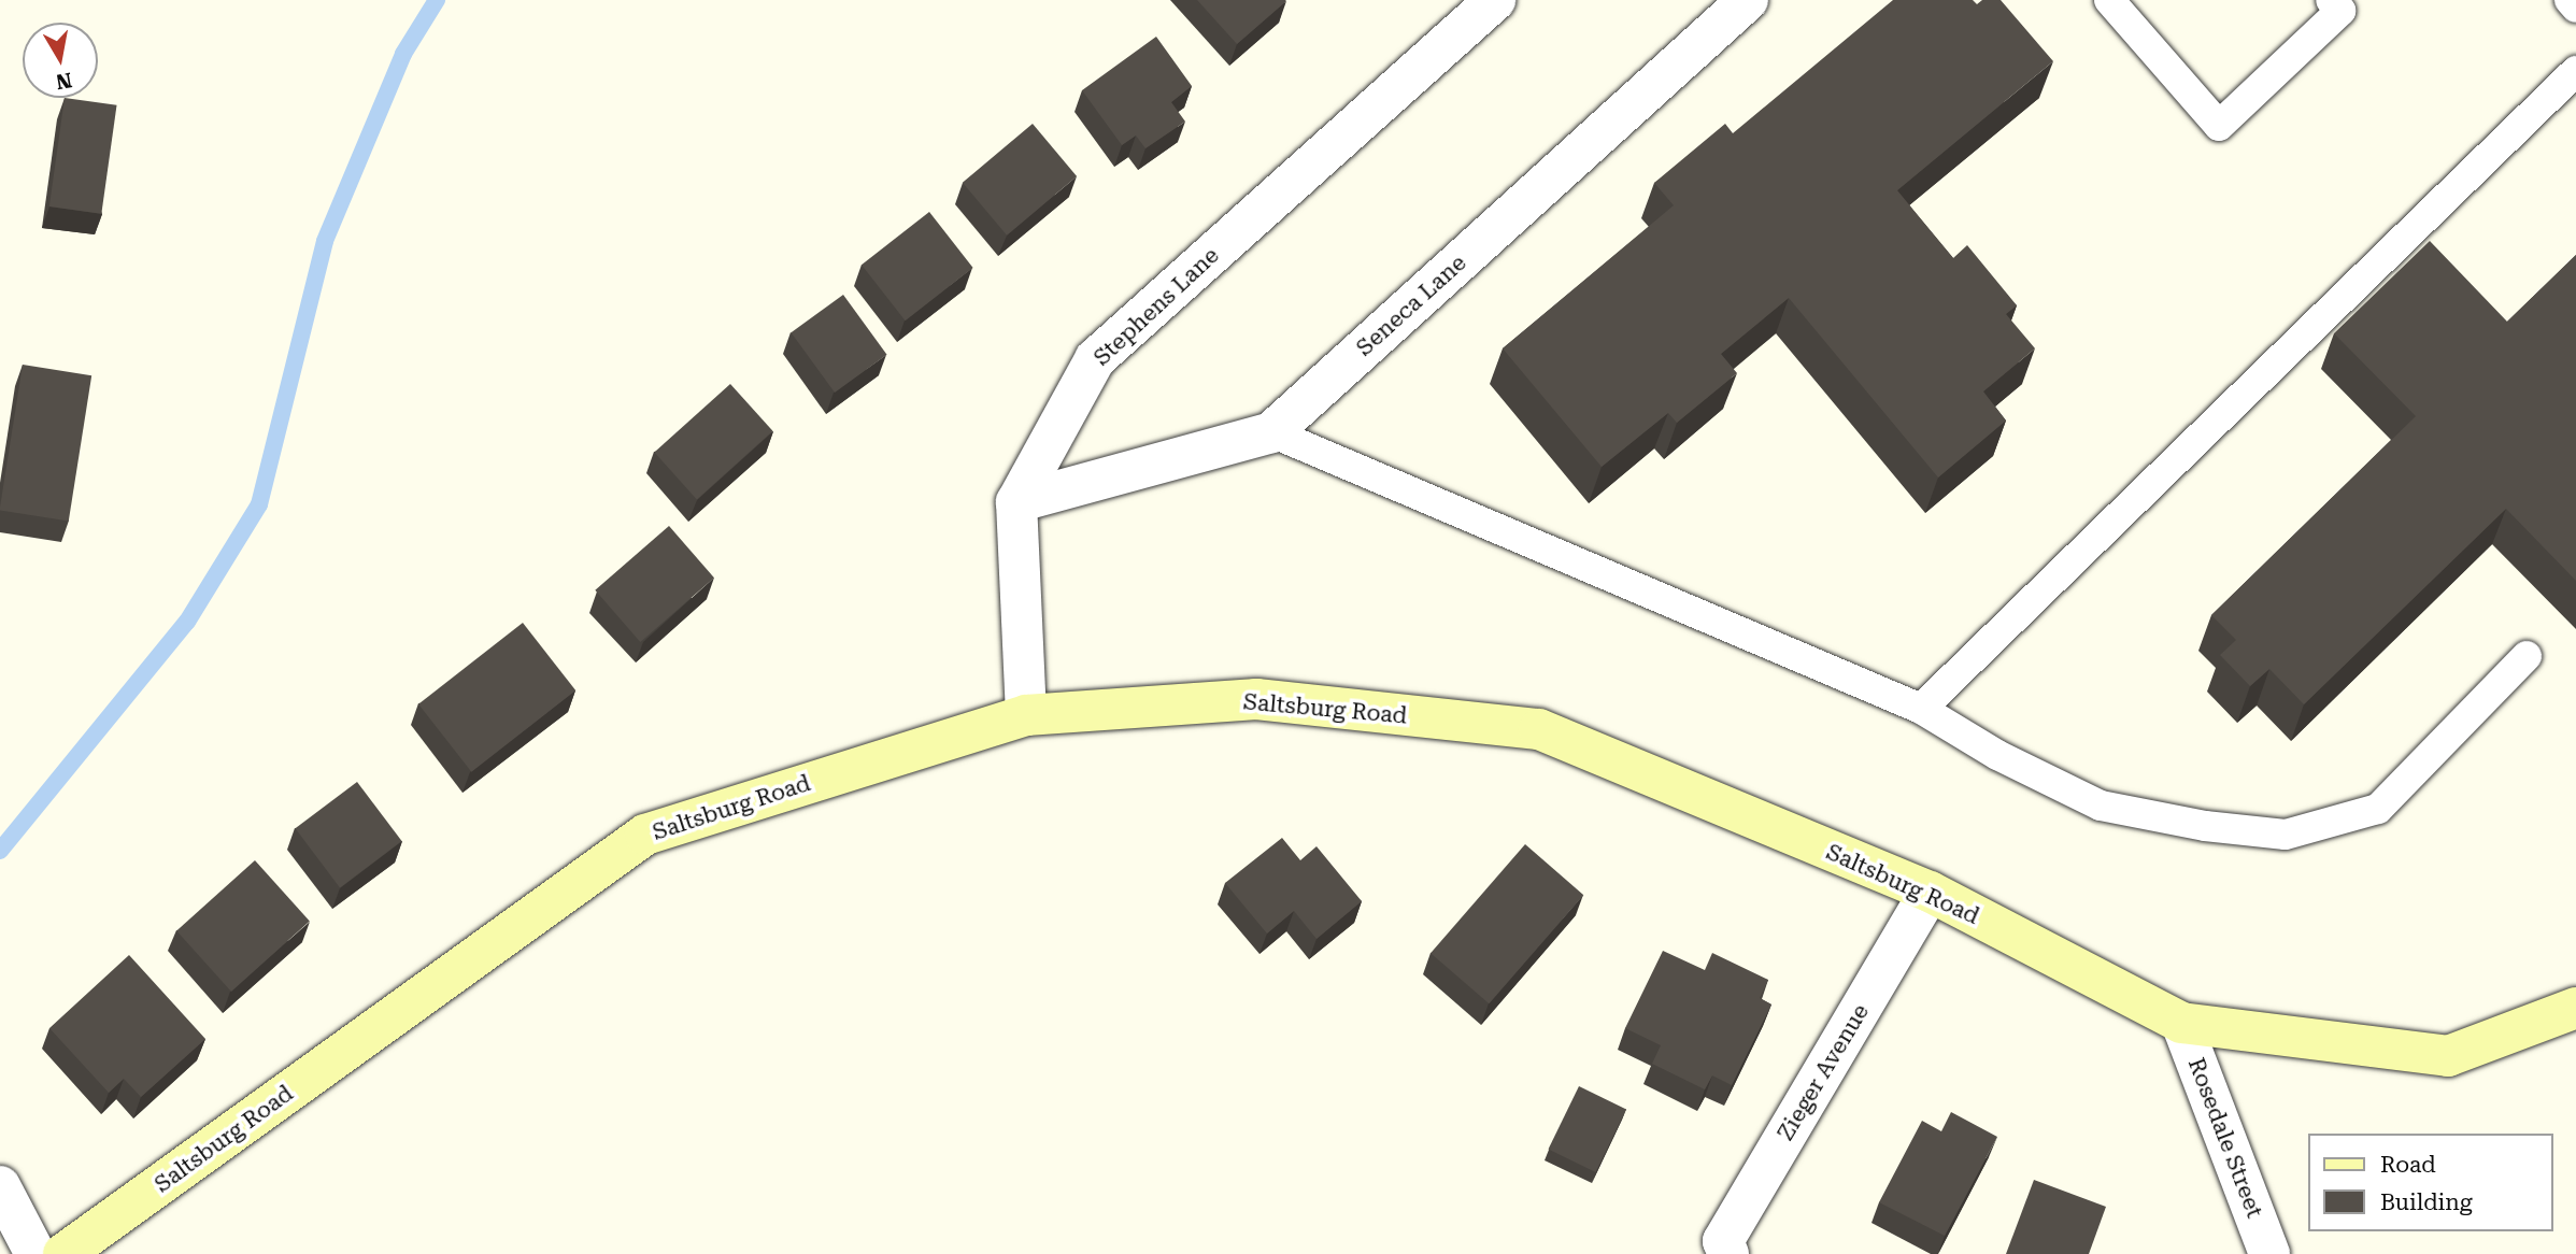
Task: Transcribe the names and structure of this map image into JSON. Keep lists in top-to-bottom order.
{
  "streets": {
    "main road": ["Saltsburg Road"],
    "street": [
      "Seneca Lane",
      "Stephens Lane",
      "Zieger Avenue",
      "Rosedale Street"
    ]
  },
  "crossings": [
    ["Seneca Lane", "Stephens Lane"],
    ["Saltsburg Road", "Zieger Avenue"],
    ["Saltsburg Road", "Rosedale Street"]
  ],
  "legend": ["Road", "Building"],
  "north": "bottom"
}
